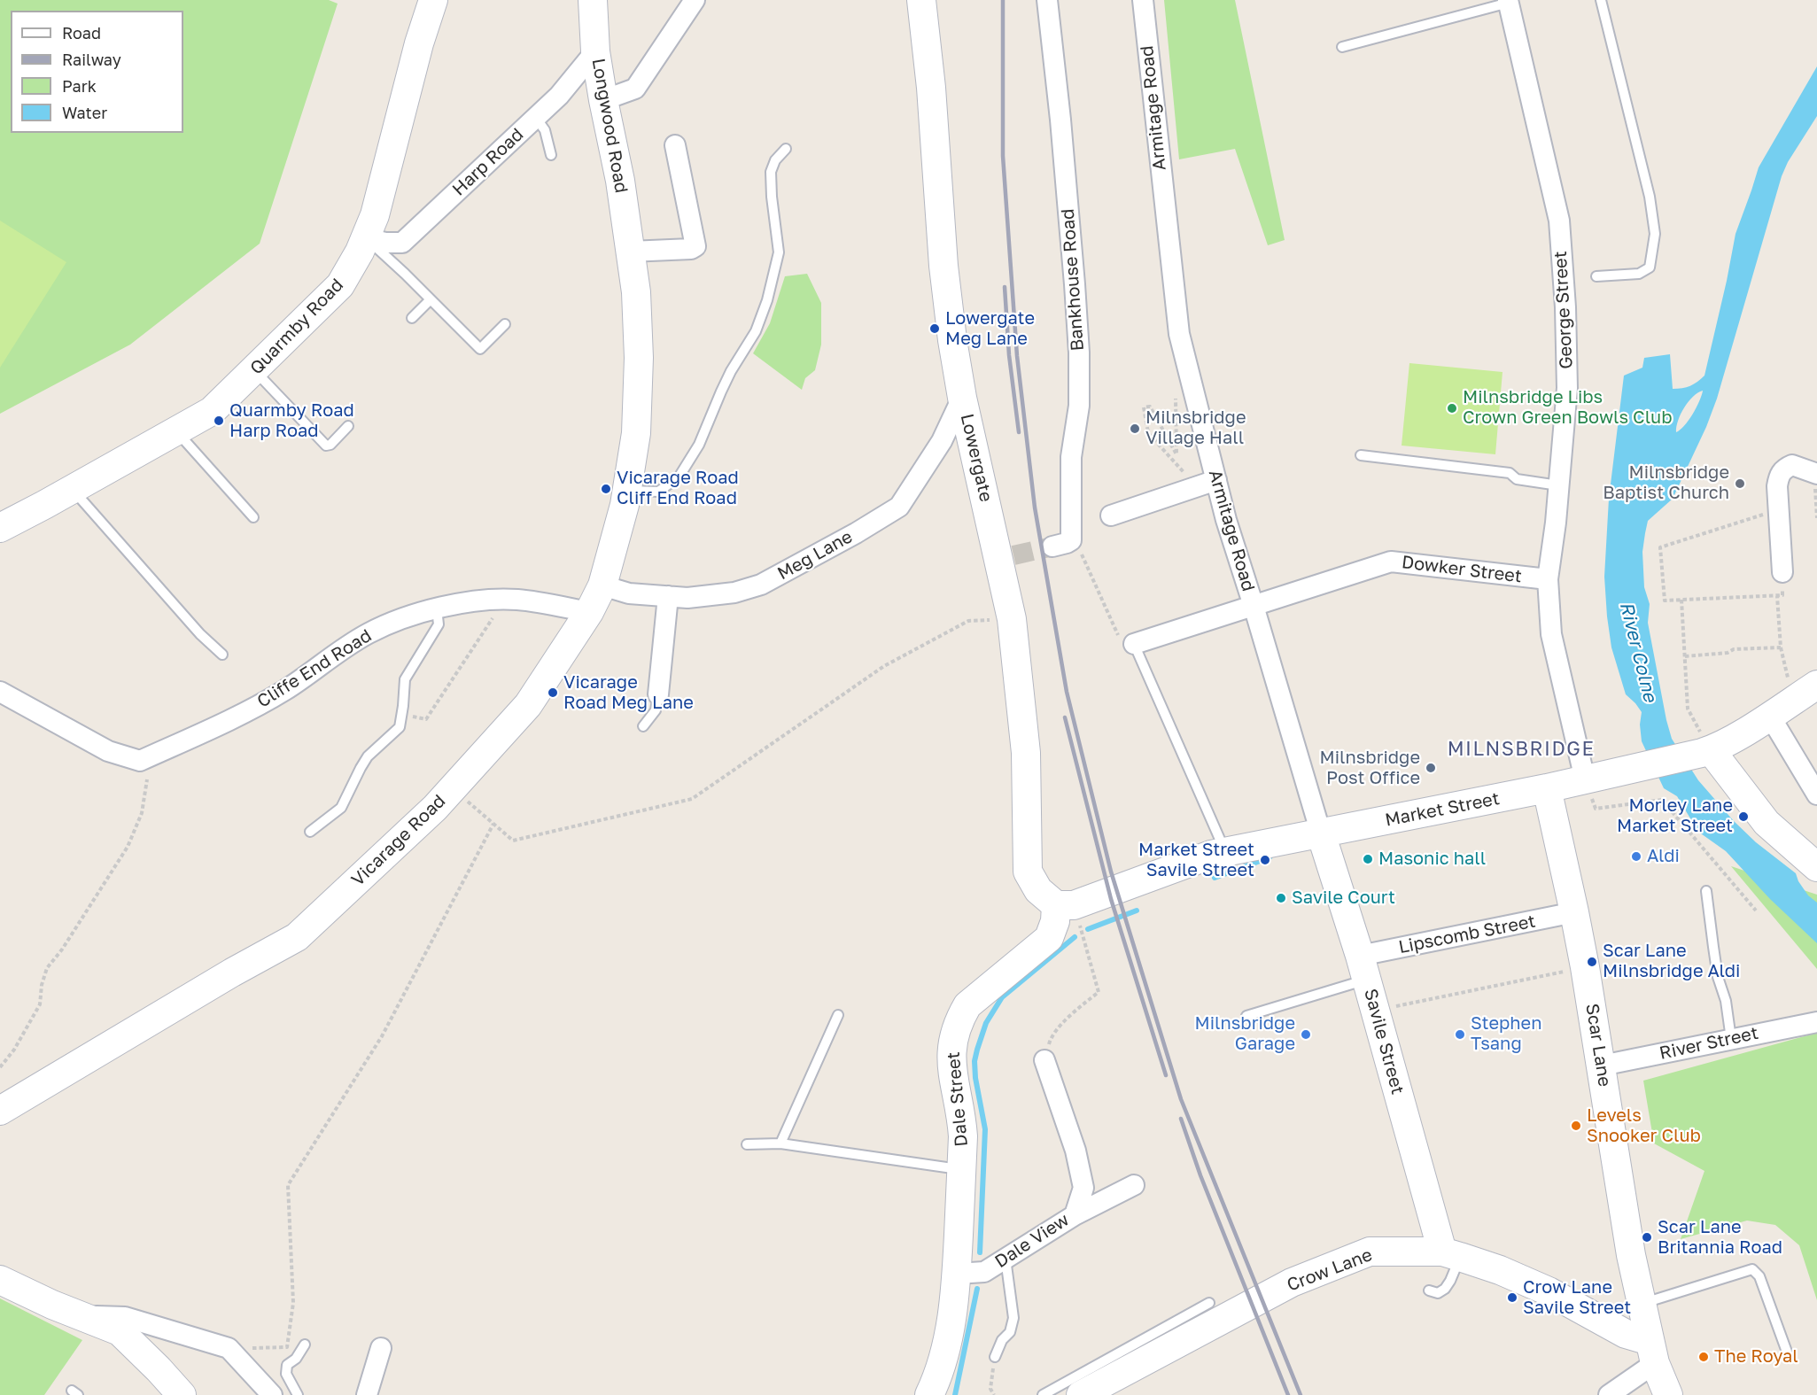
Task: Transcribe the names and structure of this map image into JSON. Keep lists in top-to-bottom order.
{
  "streets": {
    "street": [
      "Armitage Road",
      "Longwood Road",
      "Harp Road",
      "Bankhouse Road",
      "George Street",
      "Quarmby Road",
      "Lowergate",
      "Meg Lane",
      "Dowker Street",
      "Cliffe End Road",
      "Market Street",
      "Vicarage Road",
      "Lipscomb Street",
      "Savile Street",
      "River Street",
      "Scar Lane",
      "Dale Street",
      "Dale View",
      "Crow Lane"
    ]
  },
  "crossings": [
    ["Armitage Road", "Dowker Street"],
    ["Armitage Road", "Market Street"],
    ["Armitage Road", "Savile Street"],
    ["Longwood Road", "Harp Road"],
    ["Longwood Road", "Vicarage Road"],
    ["Harp Road", "Quarmby Road"],
    ["George Street", "Dowker Street"],
    ["George Street", "Market Street"],
    ["Lowergate", "Meg Lane"],
    ["Lowergate", "Market Street"],
    ["Lowergate", "Dale Street"],
    ["Meg Lane", "Vicarage Road"],
    ["Cliffe End Road", "Vicarage Road"],
    ["Market Street", "Savile Street"],
    ["Market Street", "Scar Lane"],
    ["Market Street", "Dale Street"],
    ["Lipscomb Street", "Savile Street"],
    ["Lipscomb Street", "Scar Lane"],
    ["Savile Street", "Crow Lane"],
    ["River Street", "Scar Lane"],
    ["Scar Lane", "Crow Lane"],
    ["Dale Street", "Dale View"]
  ],
  "districts": ["MILNSBRIDGE"],
  "water": ["River Colne"],
  "places": [
    "Lowergate Meg Lane",
    "Milnsbridge Libs Crown Green Bowls Club",
    "Quarmby Road Harp Road",
    "Milnsbridge Village Hall",
    "Milnsbridge Baptist Church",
    "Vicarage Road Cliff End Road",
    "Vicarage Road Meg Lane",
    "Milnsbridge Post Office",
    "Morley Lane Market Street",
    "Aldi",
    "Masonic hall",
    "Market Street Savile Street",
    "Savile Court",
    "Scar Lane Milnsbridge Aldi",
    "Milnsbridge Garage",
    "Stephen Tsang",
    "Levels Snooker Club",
    "Scar Lane Britannia Road",
    "Crow Lane Savile Street",
    "The Royal"
  ],
  "legend": [
    "Road",
    "Railway",
    "Park",
    "Water"
  ]
}
